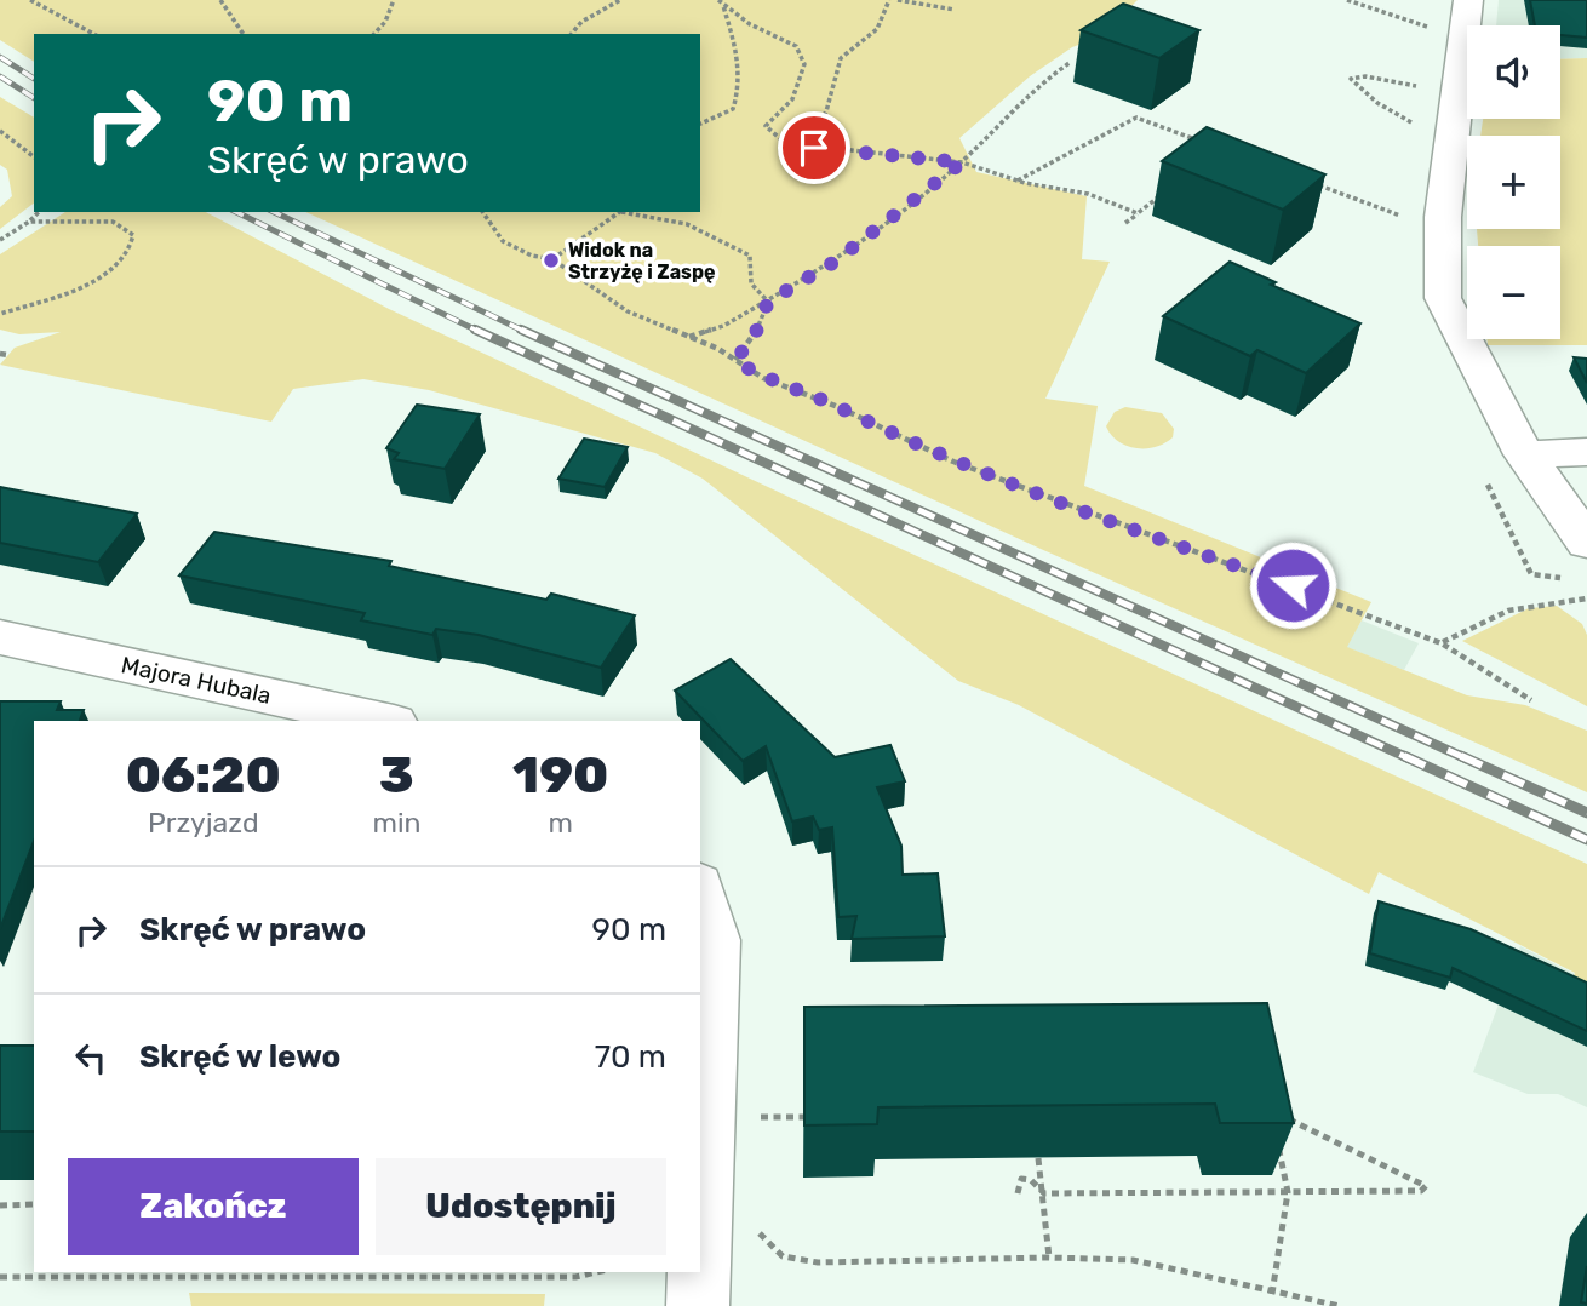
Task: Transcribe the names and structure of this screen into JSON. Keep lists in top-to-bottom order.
{
  "streets": {
    "street": ["Majora Hubala"]
  },
  "places": ["Widok na Strzyżę i Zaspę"],
  "page": {
    "map_buttons": ["+", "−"],
    "turn": ["90 m", "Skręć w prawo"],
    "eta": [
      "06:20",
      "Przyjazd",
      "3",
      "min",
      "190",
      "m"
    ],
    "list": [
      {
        "name": "Skręć w prawo",
        "value": "90 m"
      },
      {
        "name": "Skręć w lewo",
        "value": "70 m"
      }
    ],
    "buttons": ["Zakończ", "Udostępnij"]
  }
}
